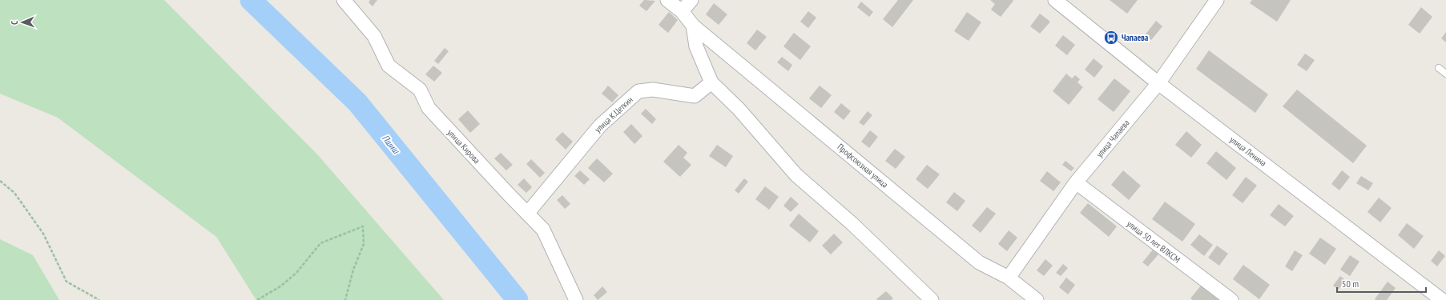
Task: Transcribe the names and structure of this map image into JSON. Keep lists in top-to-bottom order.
{
  "streets": {
    "street": [
      "улица К.Цеткин",
      "улица Чапаева",
      "улица Кирова",
      "улица Ленина",
      "Профсоюзная улица",
      "улица 50 лет ВЛКСМ"
    ]
  },
  "crossings": [
    ["улица К.Цеткин", "улица Кирова"],
    ["улица К.Цеткин", "Профсоюзная улица"],
    ["улица Чапаева", "улица Ленина"],
    ["улица Чапаева", "Профсоюзная улица"],
    ["улица Чапаева", "улица 50 лет ВЛКСМ"]
  ],
  "water": ["Пшиш"],
  "places": {
    "bus stop": ["Чапаева"]
  },
  "scale_bar": "50 m",
  "north": "left"
}
